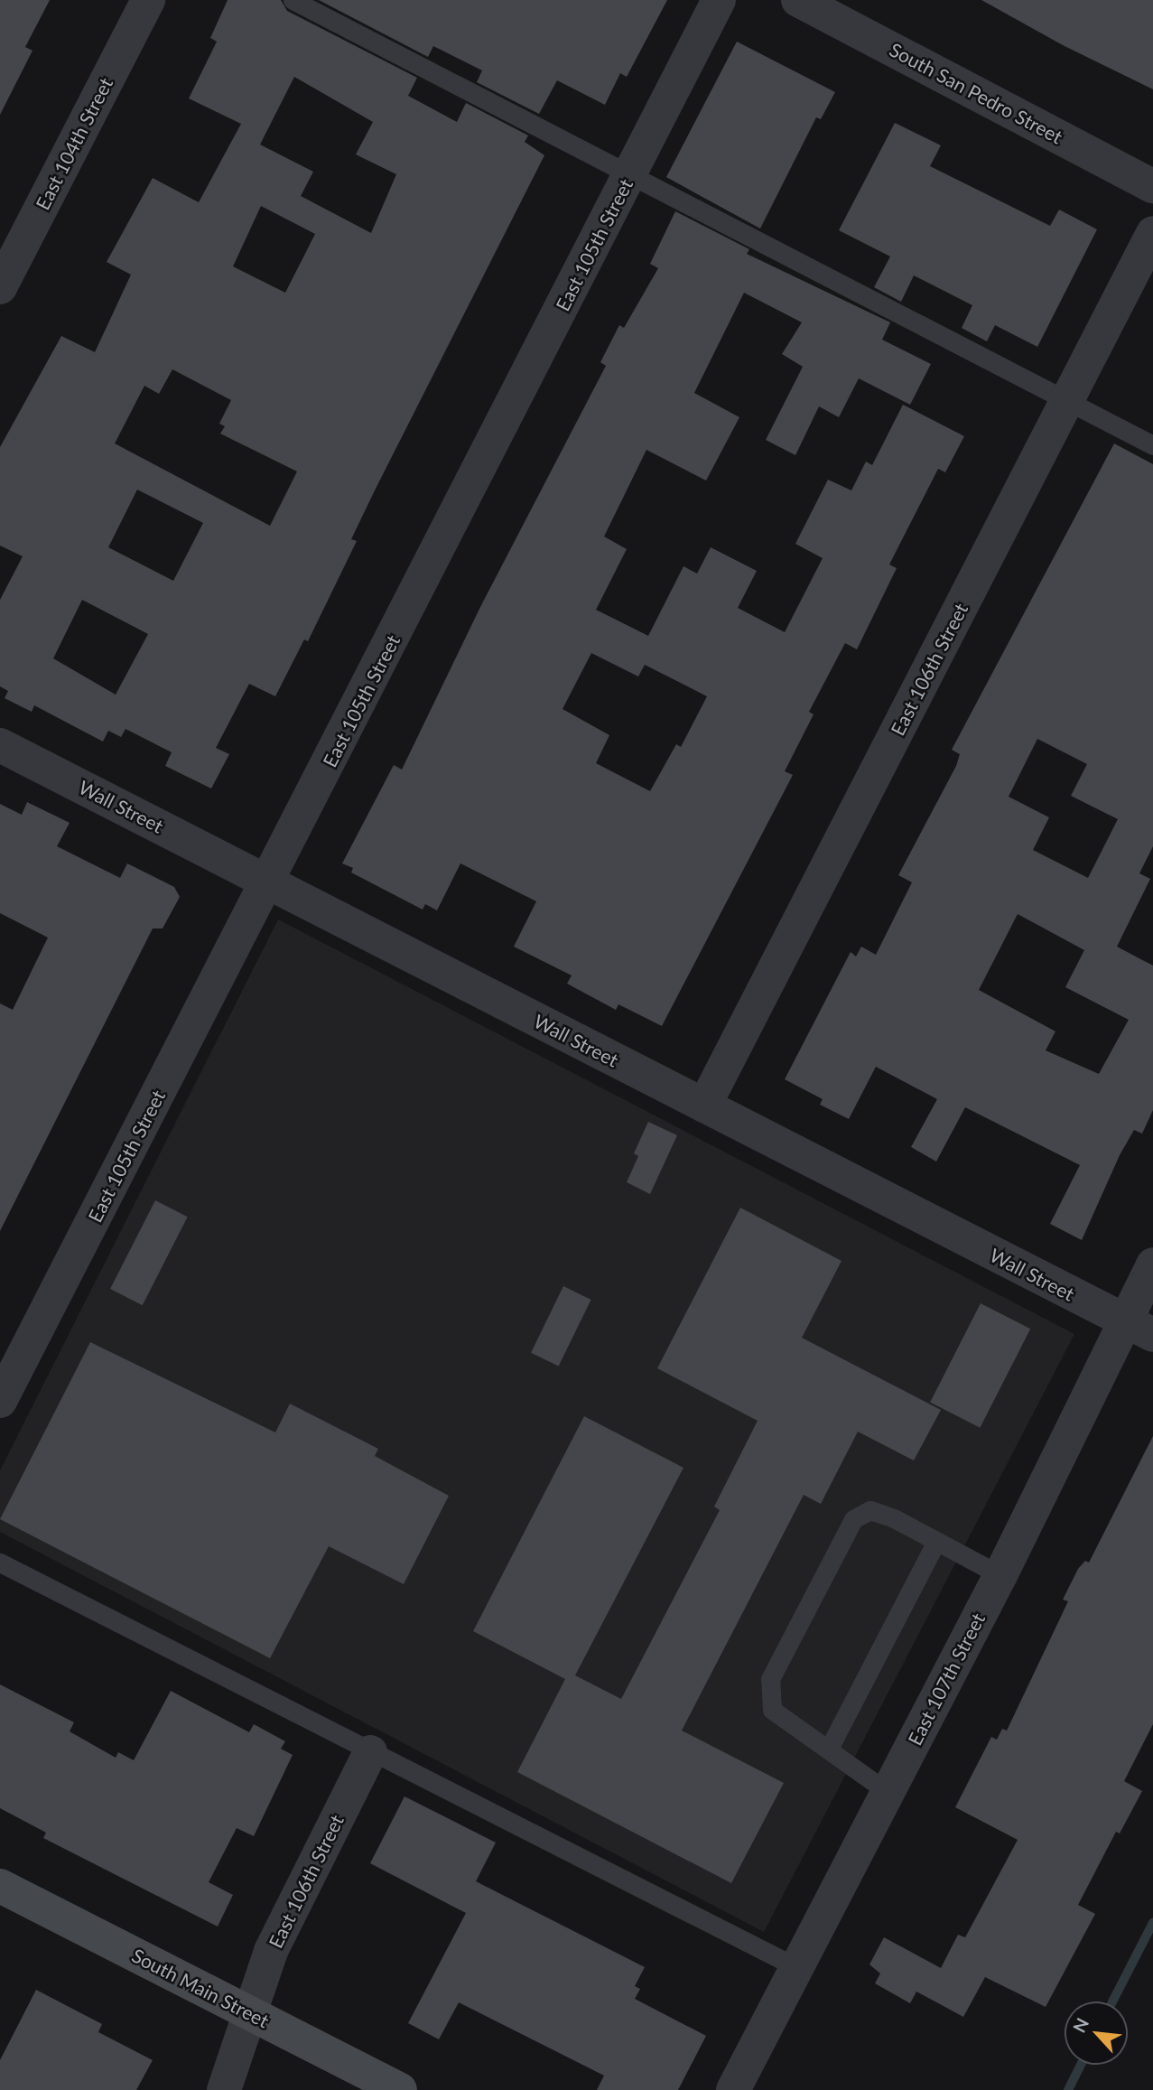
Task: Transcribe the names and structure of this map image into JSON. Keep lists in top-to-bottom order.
{
  "streets": {
    "main road": ["South Main Street"],
    "street": [
      "South San Pedro Street",
      "East 104th Street",
      "East 105th Street",
      "East 106th Street",
      "Wall Street",
      "East 107th Street"
    ]
  },
  "crossings": [
    ["East 105th Street", "Wall Street"],
    ["East 106th Street", "Wall Street"],
    ["East 106th Street", "South Main Street"],
    ["Wall Street", "East 107th Street"]
  ],
  "north": "top left"
}
